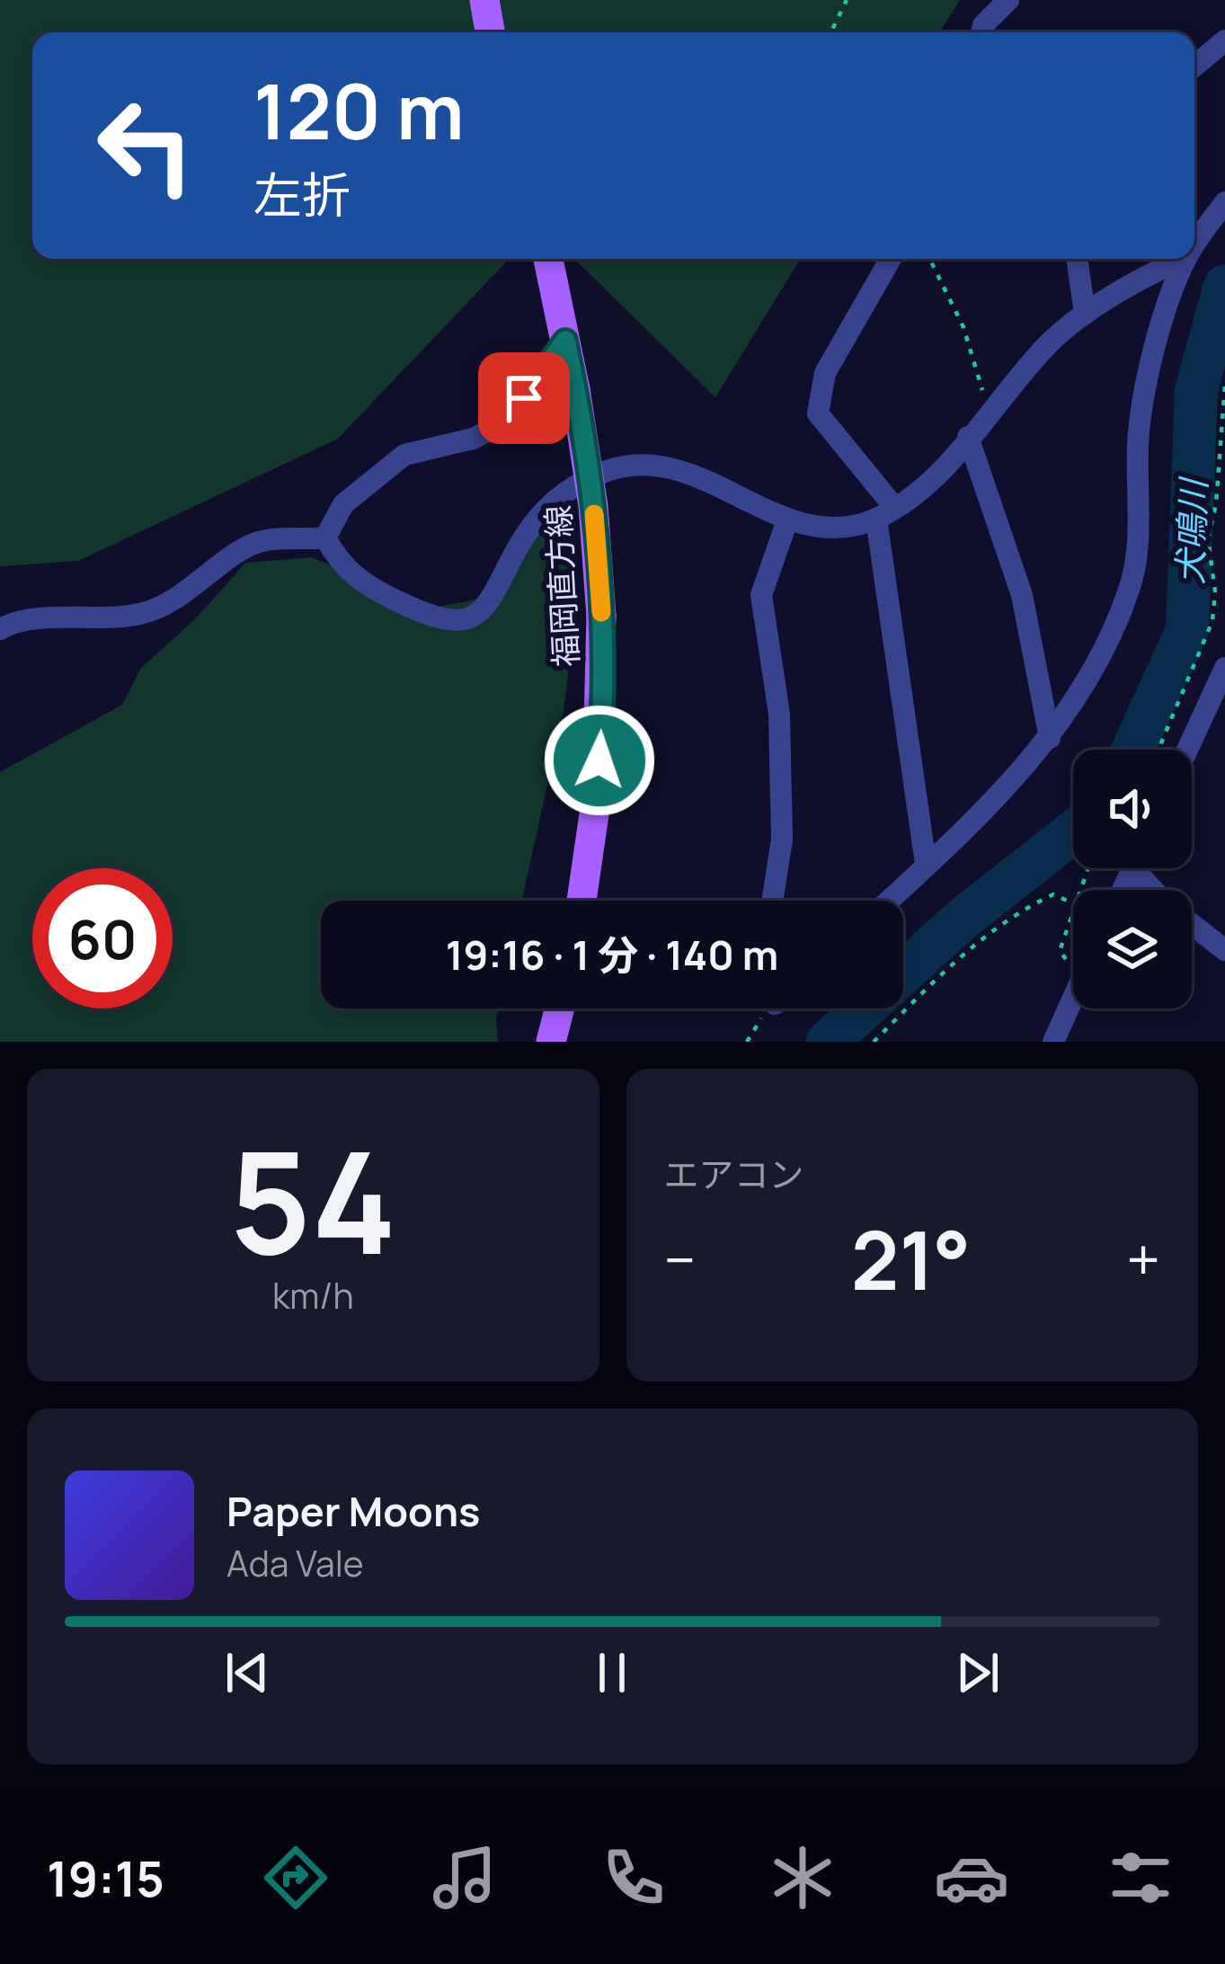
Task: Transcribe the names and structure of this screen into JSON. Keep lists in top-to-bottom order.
{
  "streets": {
    "main road": ["福岡直方線"]
  },
  "water": ["犬鳴川"],
  "page": {
    "turn": ["120 m", "左折"],
    "limit": "60",
    "trip": "19:16 · 1 分 · 140 m",
    "tile": [
      ["54", "km/h"],
      "エアコン"
    ],
    "heat": ["−", "21°", "+"],
    "song": ["Paper Moons", "Ada Vale"],
    "tabs": "19:15"
  }
}
